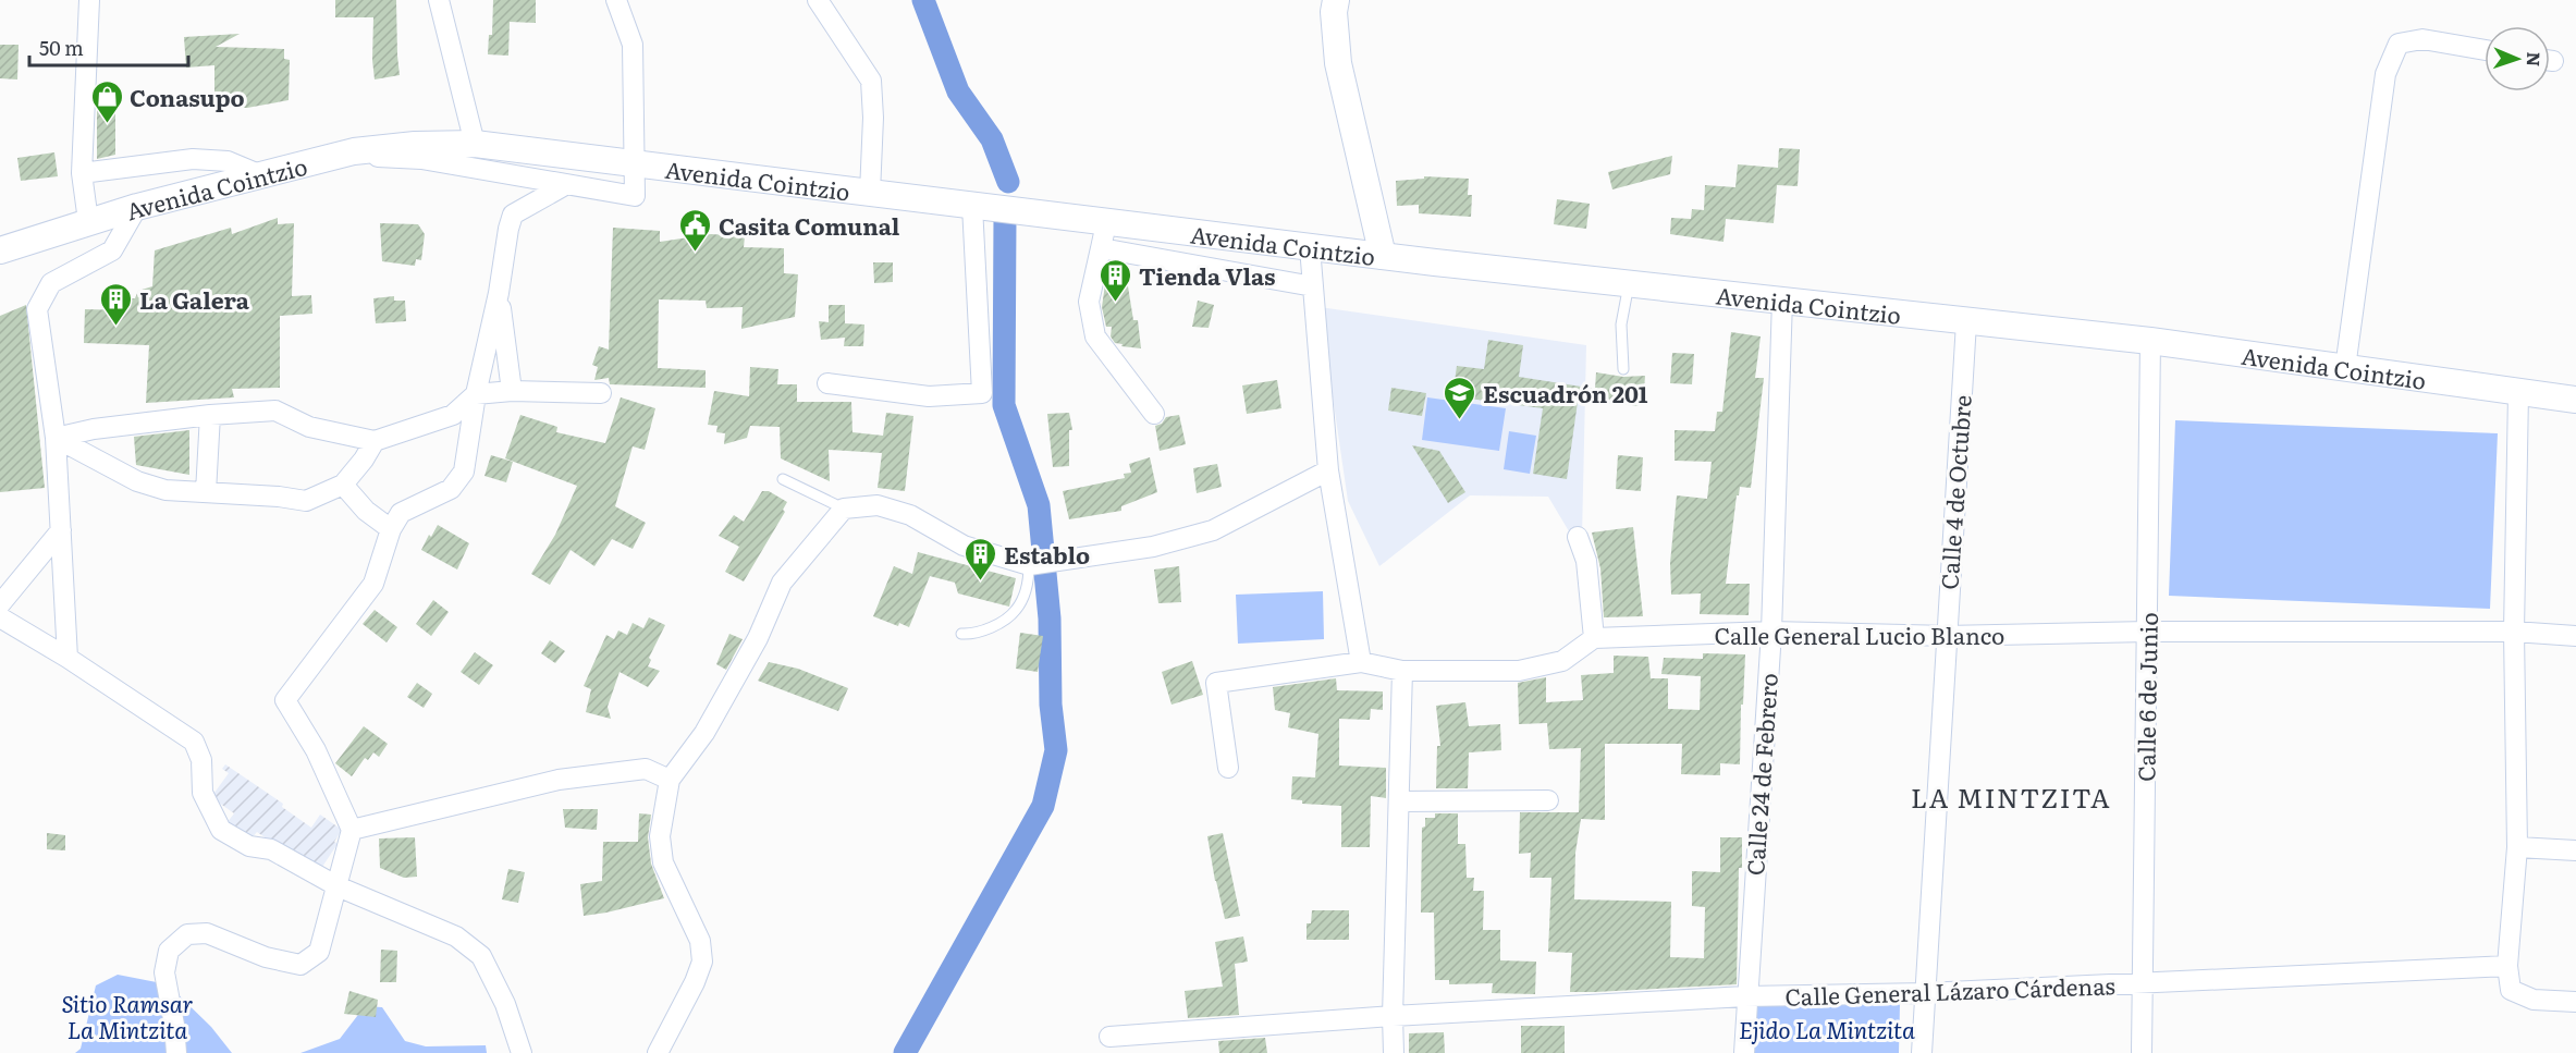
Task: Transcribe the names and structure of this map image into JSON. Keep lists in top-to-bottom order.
{
  "streets": {
    "main road": ["Avenida Cointzio"],
    "street": [
      "Calle 4 de Octubre",
      "Calle General Lucio Blanco",
      "Calle 6 de Junio",
      "Calle 24 de Febrero",
      "Calle General Lázaro Cárdenas"
    ]
  },
  "crossings": [
    ["Avenida Cointzio", "Calle 4 de Octubre"],
    ["Avenida Cointzio", "Calle 6 de Junio"],
    ["Avenida Cointzio", "Calle 24 de Febrero"],
    ["Calle 4 de Octubre", "Calle General Lucio Blanco"],
    ["Calle 4 de Octubre", "Calle General Lázaro Cárdenas"],
    ["Calle General Lucio Blanco", "Calle 6 de Junio"],
    ["Calle General Lucio Blanco", "Calle 24 de Febrero"],
    ["Calle 6 de Junio", "Calle General Lázaro Cárdenas"],
    ["Calle 24 de Febrero", "Calle General Lázaro Cárdenas"]
  ],
  "districts": ["LA MINTZITA"],
  "parks": ["Sitio Ramsar La Mintzita", "Ejido La Mintzita"],
  "places": {
    "shop": ["Conasupo"],
    "public building": ["Casita Comunal"],
    "building": ["Tienda Vlas", "La Galera", "Establo"],
    "school or university": ["Escuadrón 201"]
  },
  "scale_bar": "50 m",
  "north": "right"
}
